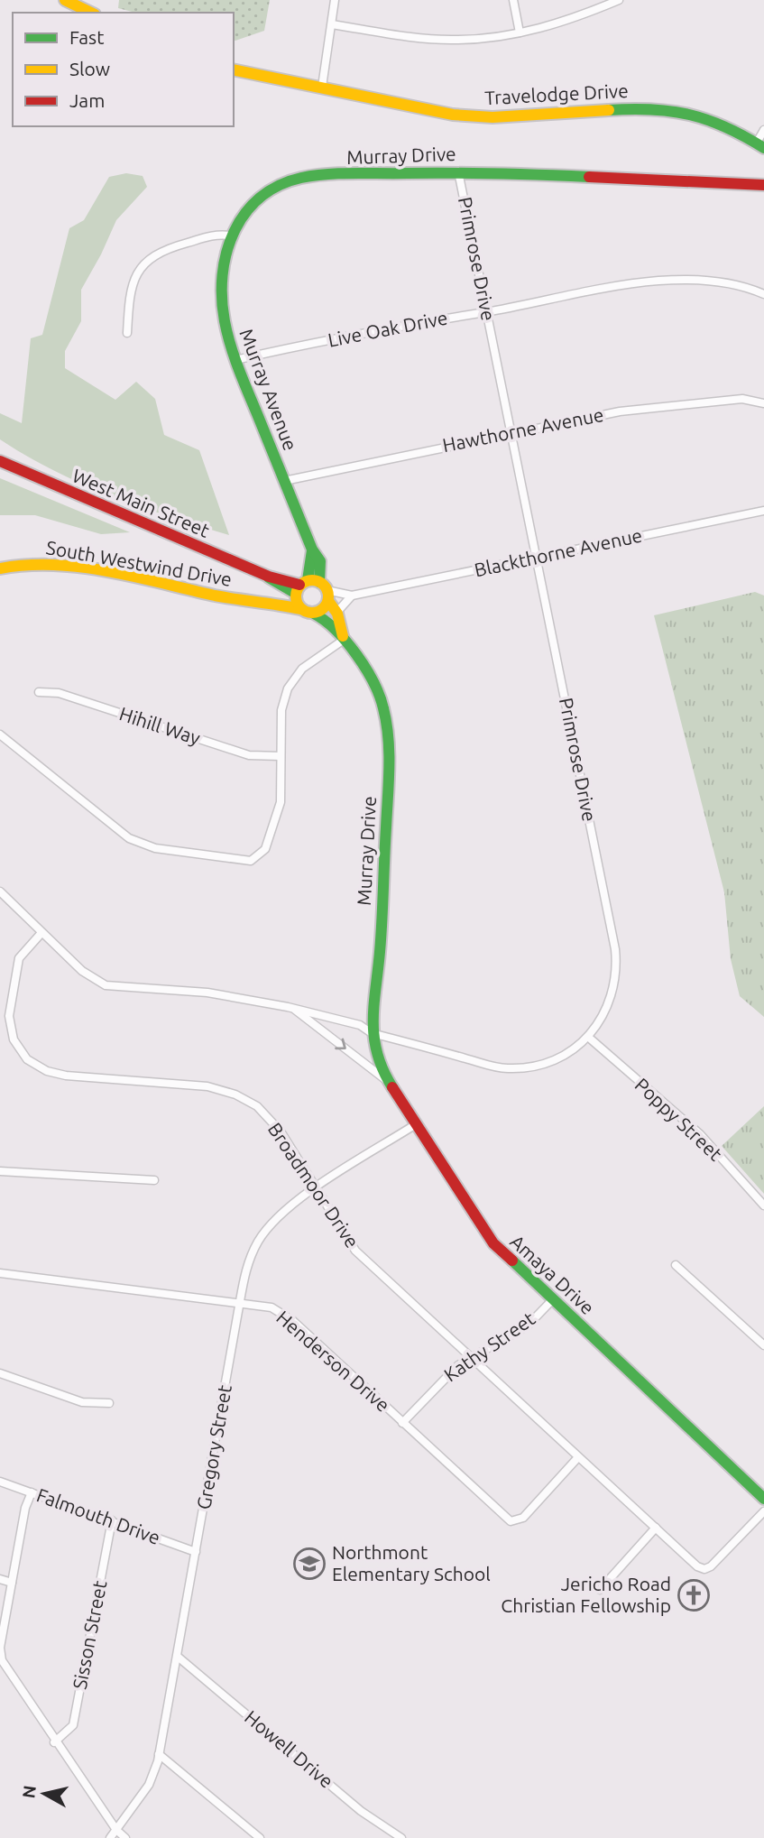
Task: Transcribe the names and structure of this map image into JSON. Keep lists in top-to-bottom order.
{
  "streets": {
    "street": [
      "Travelodge Drive",
      "Murray Drive",
      "Primrose Drive",
      "Live Oak Drive",
      "Murray Avenue",
      "Hawthorne Avenue",
      "West Main Street",
      "Blackthorne Avenue",
      "South Westwind Drive",
      "Hihill Way",
      "Poppy Street",
      "Broadmoor Drive",
      "Amaya Drive",
      "Kathy Street",
      "Henderson Drive",
      "Gregory Street",
      "Falmouth Drive",
      "Sisson Street",
      "Howell Drive"
    ]
  },
  "crossings": [
    ["Murray Drive", "Primrose Drive"],
    ["Murray Drive", "Murray Avenue"],
    ["Murray Drive", "Amaya Drive"],
    ["Primrose Drive", "Live Oak Drive"],
    ["Primrose Drive", "Hawthorne Avenue"],
    ["Primrose Drive", "Blackthorne Avenue"],
    ["Primrose Drive", "Poppy Street"],
    ["Live Oak Drive", "Murray Avenue"],
    ["Murray Avenue", "Hawthorne Avenue"],
    ["Murray Avenue", "Blackthorne Avenue"],
    ["Murray Avenue", "South Westwind Drive"],
    ["West Main Street", "South Westwind Drive"],
    ["Broadmoor Drive", "Kathy Street"],
    ["Broadmoor Drive", "Henderson Drive"],
    ["Broadmoor Drive", "Gregory Street"],
    ["Amaya Drive", "Kathy Street"],
    ["Amaya Drive", "Gregory Street"],
    ["Kathy Street", "Henderson Drive"],
    ["Henderson Drive", "Gregory Street"],
    ["Gregory Street", "Falmouth Drive"],
    ["Gregory Street", "Howell Drive"],
    ["Falmouth Drive", "Sisson Street"]
  ],
  "places": {
    "school or university": ["Northmont Elementary School"],
    "church": ["Jericho Road Christian Fellowship"]
  },
  "legend": ["Fast", "Slow", "Jam"],
  "north": "left"
}
